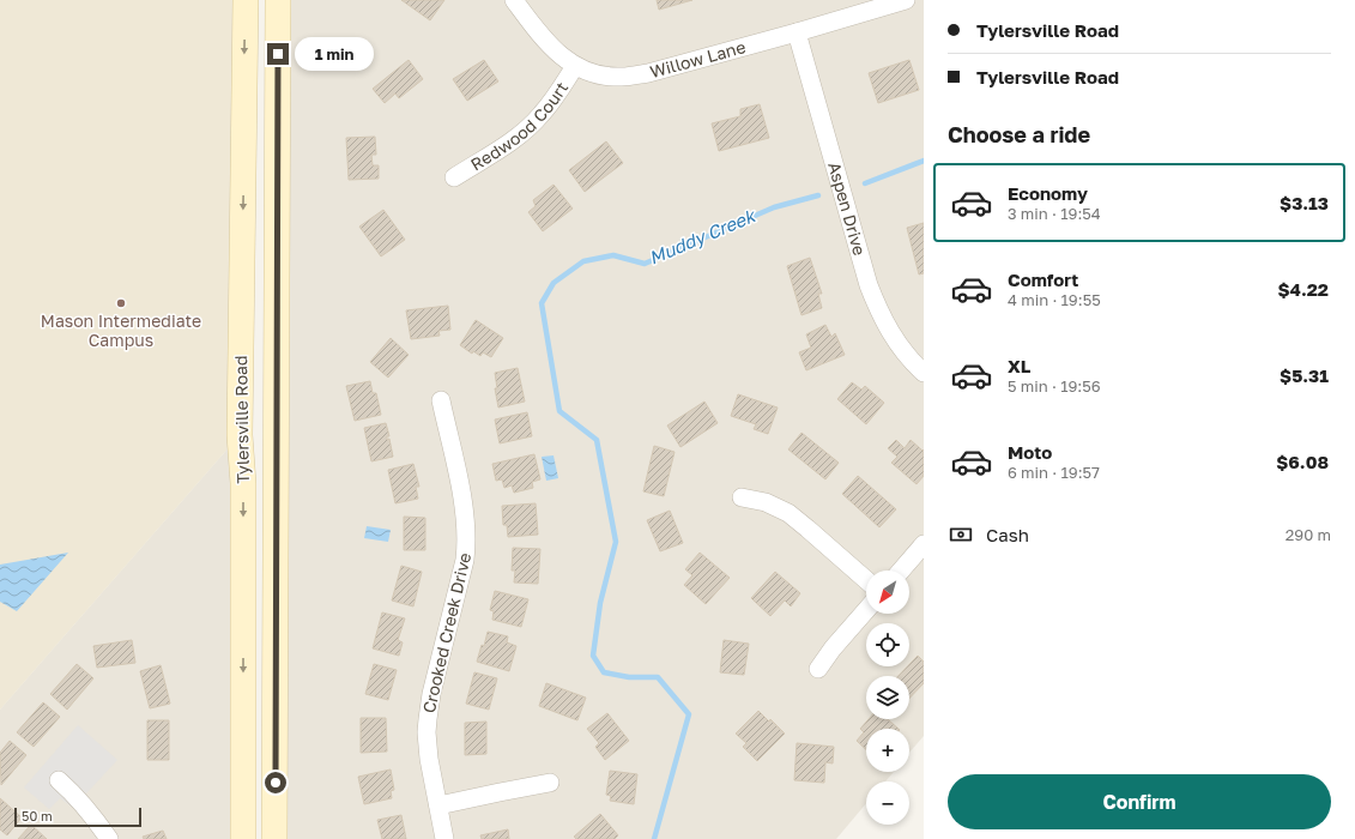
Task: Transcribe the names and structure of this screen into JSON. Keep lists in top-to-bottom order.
{
  "streets": {
    "main road": ["Tylersville Road"],
    "street": [
      "Willow Lane",
      "Redwood Court",
      "Aspen Drive",
      "Crooked Creek Drive"
    ]
  },
  "crossings": [
    ["Willow Lane", "Redwood Court"],
    ["Willow Lane", "Aspen Drive"]
  ],
  "water": ["Muddy Creek"],
  "places": ["Mason Intermediate Campus"],
  "scale_bar": "50 m",
  "north": "bottom left",
  "page": {
    "banner": ["Tylersville Road", "Tylersville Road"],
    "bubble": "1 min",
    "heading": "Choose a ride",
    "list": [
      {
        "name": "Economy",
        "note": "3 min · 19:54",
        "value": "$3.13"
      },
      {
        "name": "Comfort",
        "note": "4 min · 19:55",
        "value": "$4.22"
      },
      {
        "name": "XL",
        "note": "5 min · 19:56",
        "value": "$5.31"
      },
      {
        "name": "Moto",
        "note": "6 min · 19:57",
        "value": "$6.08"
      }
    ],
    "pay": ["Cash", "290 m"],
    "map_buttons": ["+", "−"],
    "buttons": "Confirm",
    "scale": "50 m"
  }
}
